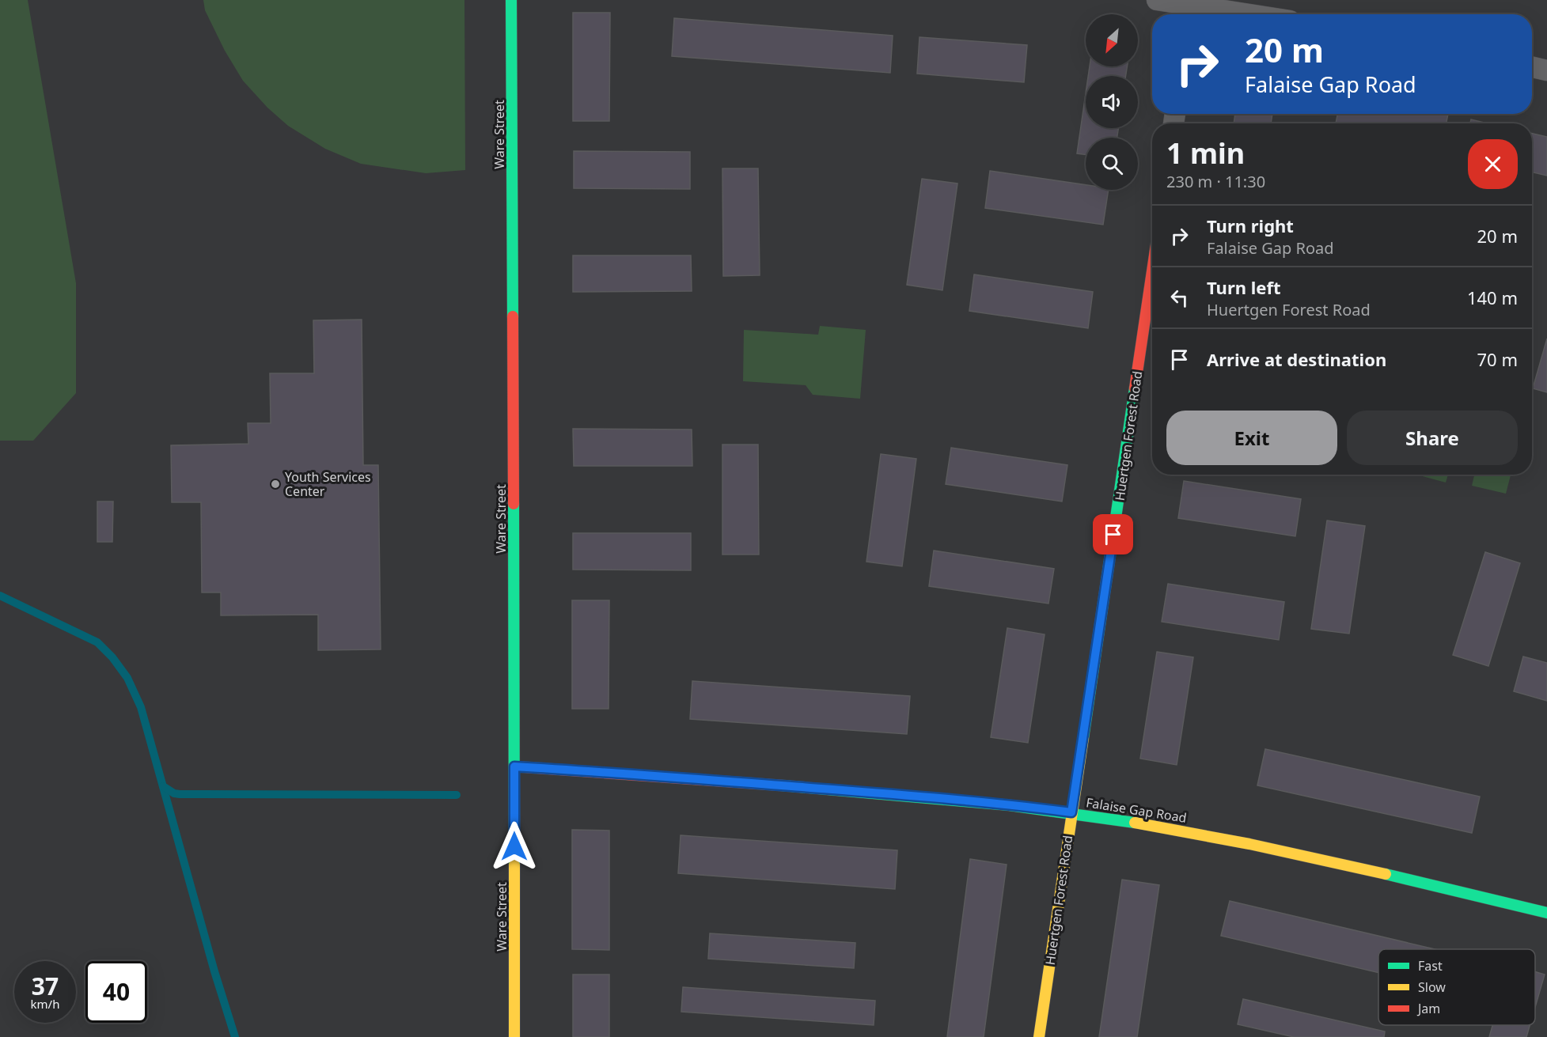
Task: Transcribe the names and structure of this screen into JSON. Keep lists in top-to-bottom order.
{
  "streets": {
    "street": ["Ware Street", "Huertgen Forest Road", "Falaise Gap Road"]
  },
  "crossings": [
    ["Ware Street", "Falaise Gap Road"],
    ["Huertgen Forest Road", "Falaise Gap Road"]
  ],
  "places": ["Youth Services Center"],
  "legend": ["Fast", "Slow", "Jam"],
  "north": "bottom left",
  "page": {
    "turn": ["20 m", "Falaise Gap Road"],
    "heading": ["1 min", "230 m · 11:30"],
    "list": [
      {
        "name": "Turn right",
        "note": "Falaise Gap Road",
        "value": "20 m"
      },
      {
        "name": "Turn left",
        "note": "Huertgen Forest Road",
        "value": "140 m"
      },
      {
        "name": "Arrive at destination",
        "value": "70 m"
      }
    ],
    "buttons": ["Exit", "Share"],
    "speed": "37 km/h",
    "limit": "40"
  }
}
